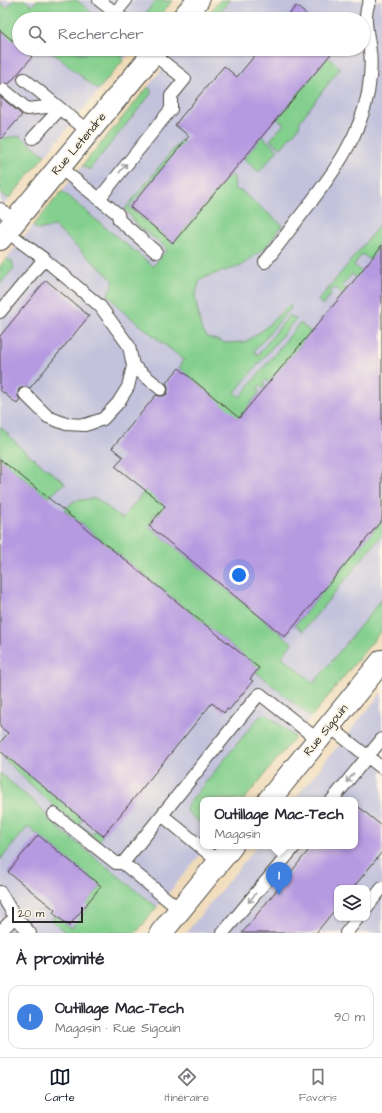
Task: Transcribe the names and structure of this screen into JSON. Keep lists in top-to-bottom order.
{
  "streets": {
    "street": ["Rue Letendre", "Rue Sigouin"]
  },
  "scale_bar": "20 m",
  "page": {
    "search": "Rechercher",
    "popup": ["Outillage Mac-Tech", "Magasin"],
    "pins": "1",
    "scale": "20 m",
    "heading": "À proximité",
    "list": [
      {
        "mark": "1",
        "name": "Outillage Mac-Tech",
        "note": "Magasin · Rue Sigouin",
        "value": "90 m"
      }
    ],
    "nav": ["Carte", "Itinéraire", "Favoris"]
  }
}
